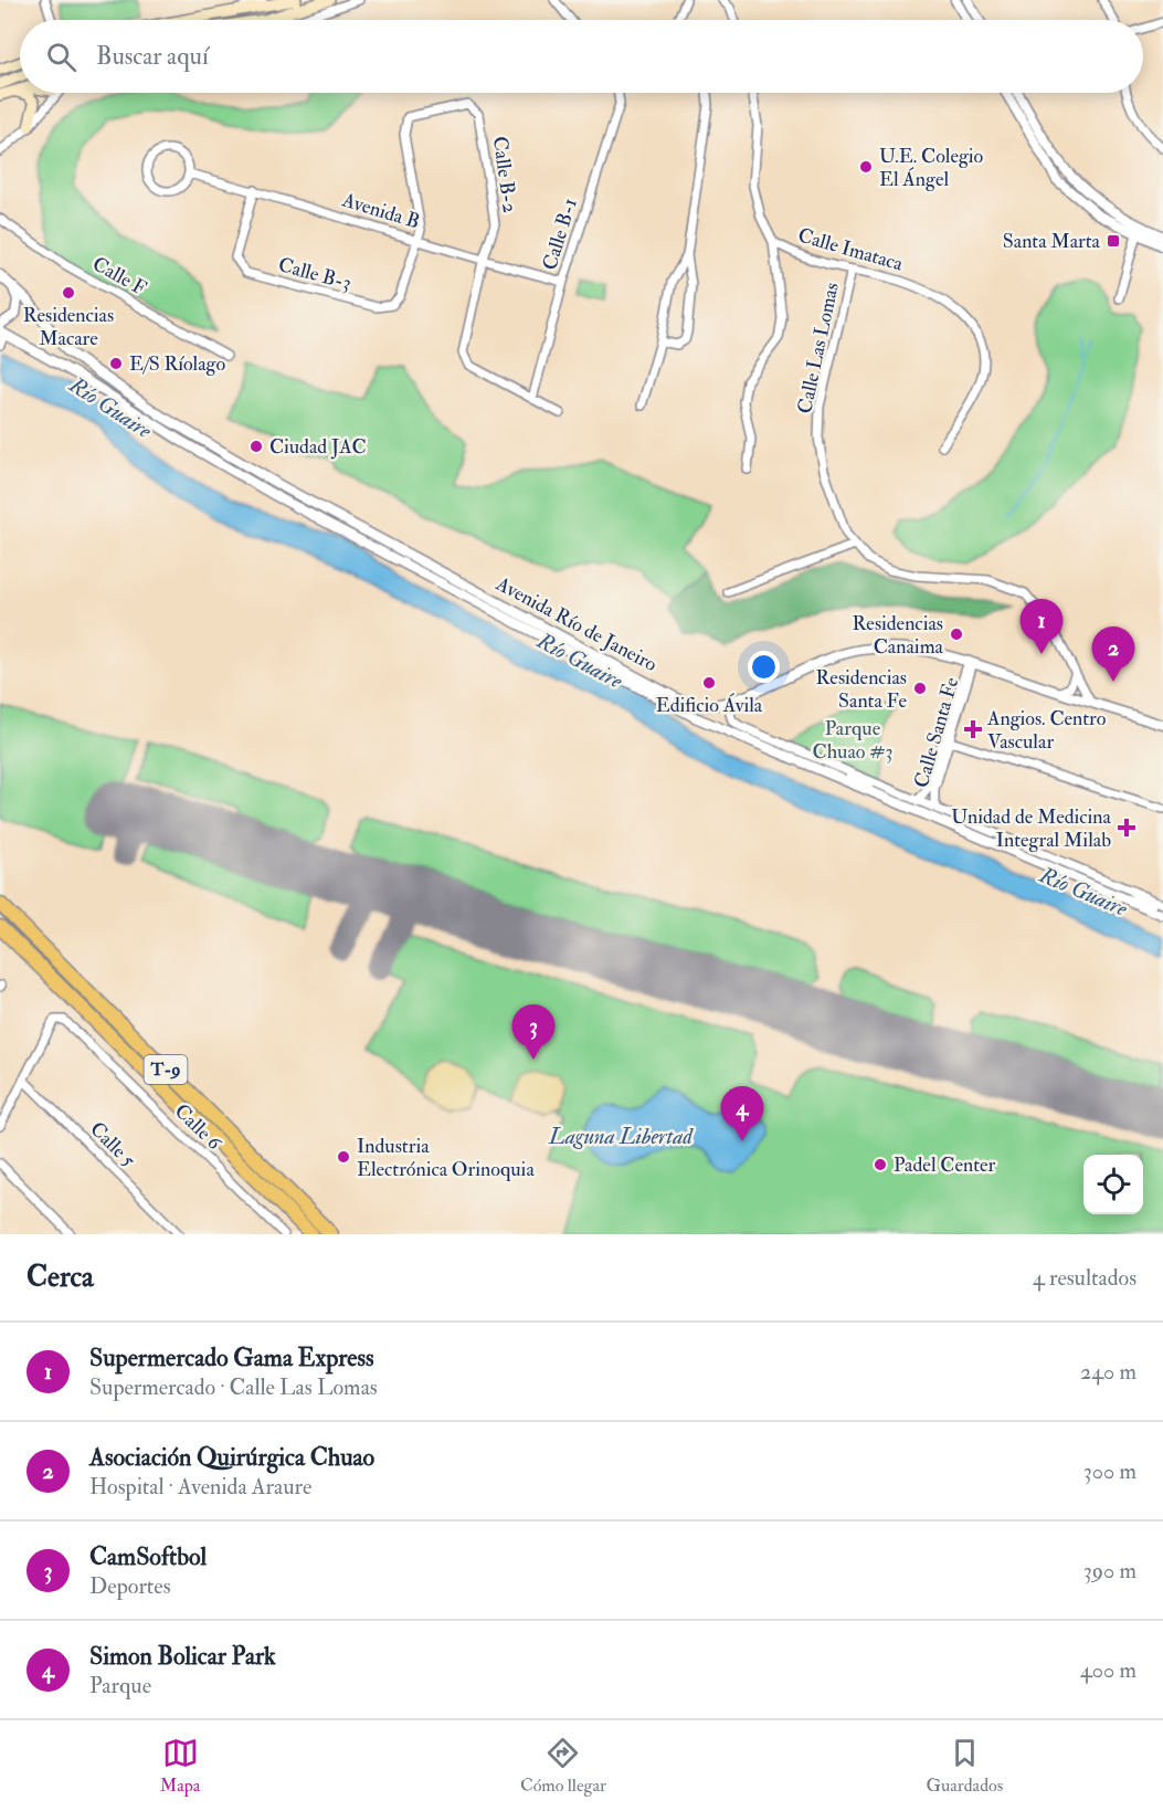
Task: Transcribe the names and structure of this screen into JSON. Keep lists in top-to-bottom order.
{
  "streets": {
    "highway": ["T-9"],
    "street": [
      "Calle B-2",
      "Avenida B",
      "Calle B-1",
      "Calle Imataca",
      "Calle B-3",
      "Calle F",
      "Calle Las Lomas",
      "Avenida Río de Janeiro",
      "Calle Santa Fe",
      "Calle 6",
      "Calle 5"
    ]
  },
  "crossings": [
    ["Calle B-2", "Avenida B"],
    ["Calle B-2", "Calle B-1"],
    ["Calle B-2", "Calle B-3"],
    ["Avenida B", "Calle B-1"],
    ["Avenida B", "Calle B-3"],
    ["Calle Imataca", "Calle Las Lomas"],
    ["Calle Las Lomas", "Avenida Río de Janeiro"],
    ["Avenida Río de Janeiro", "Calle Santa Fe"],
    ["Calle 6", "Calle 5"]
  ],
  "water": ["Río Guaire", "Laguna Libertad"],
  "parks": ["Parque Chuao #3"],
  "places": {
    "other": [
      "U.E. Colegio El Ángel",
      "Residencias Macare",
      "E/S Ríolago",
      "Ciudad JAC",
      "Residencias Canaima",
      "Edificio Ávila",
      "Residencias Santa Fe",
      "Industria Electrónica Orinoquia",
      "Padel Center"
    ],
    "transit": ["Santa Marta"],
    "health": ["Angios. Centro Vascular", "Unidad de Medicina Integral Milab"]
  },
  "page": {
    "search": "Buscar aquí",
    "pins": [
      "1",
      "2",
      "3",
      "4"
    ],
    "heading": ["Cerca", "4 resultados"],
    "list": [
      {
        "mark": "1",
        "name": "Supermercado Gama Express",
        "note": "Supermercado · Calle Las Lomas",
        "value": "240 m"
      },
      {
        "mark": "2",
        "name": "Asociación Quirúrgica Chuao",
        "note": "Hospital · Avenida Araure",
        "value": "300 m"
      },
      {
        "mark": "3",
        "name": "CamSoftbol",
        "note": "Deportes",
        "value": "390 m"
      },
      {
        "mark": "4",
        "name": "Simon Bolicar Park",
        "note": "Parque",
        "value": "400 m"
      }
    ],
    "nav": ["Mapa", "Cómo llegar", "Guardados"]
  }
}
